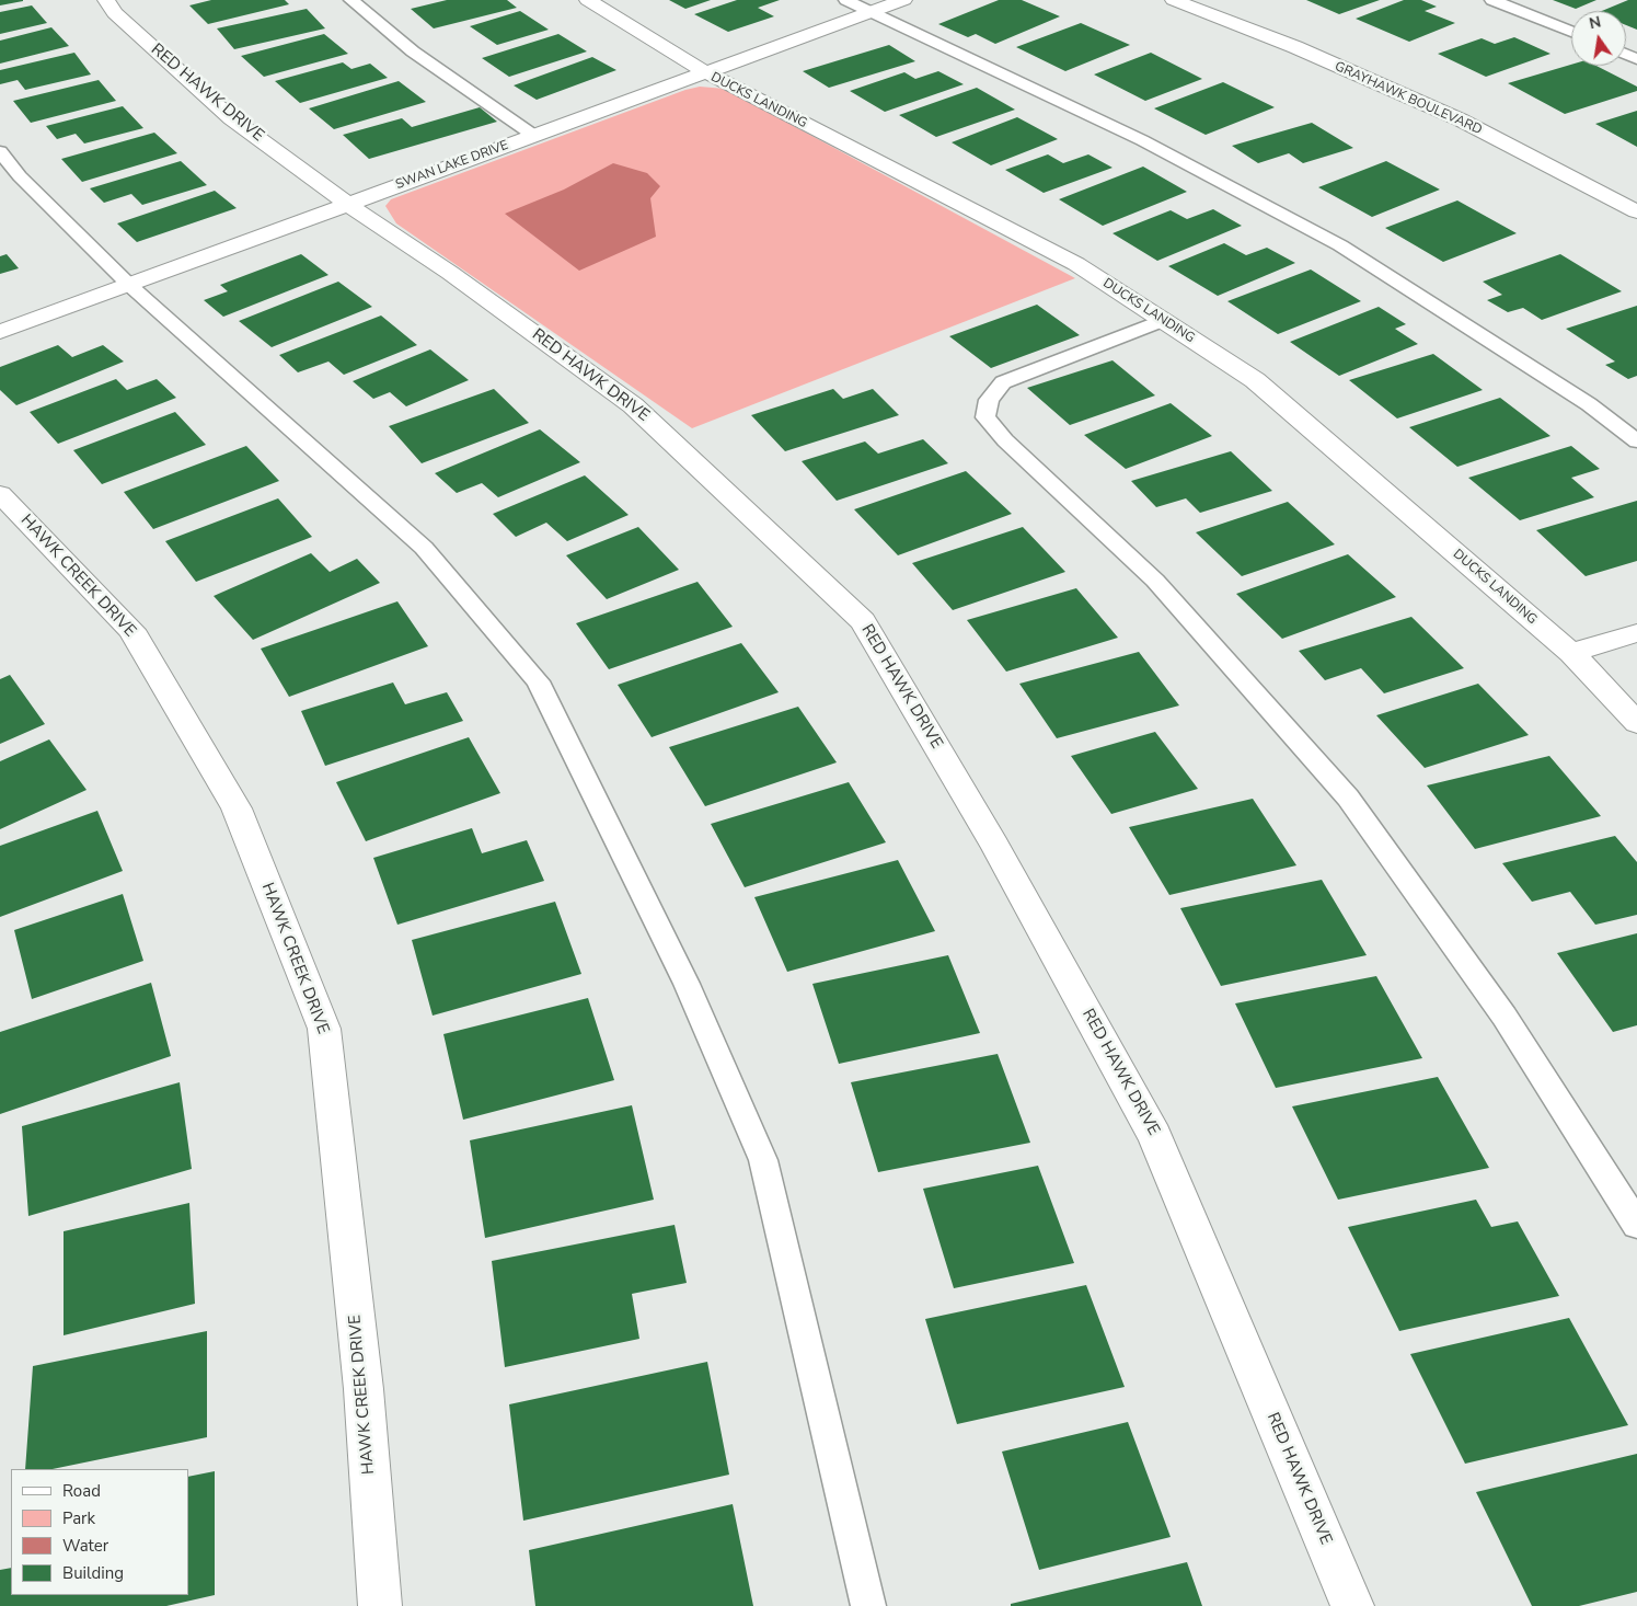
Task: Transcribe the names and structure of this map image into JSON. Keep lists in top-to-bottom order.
{
  "streets": {
    "street": [
      "RED HAWK DRIVE",
      "GRAYHAWK BOULEVARD",
      "DUCKS LANDING",
      "SWAN LAKE DRIVE",
      "HAWK CREEK DRIVE"
    ]
  },
  "crossings": [
    ["RED HAWK DRIVE", "SWAN LAKE DRIVE"],
    ["DUCKS LANDING", "SWAN LAKE DRIVE"]
  ],
  "legend": [
    "Road",
    "Park",
    "Water",
    "Building"
  ],
  "north": "top"
}
